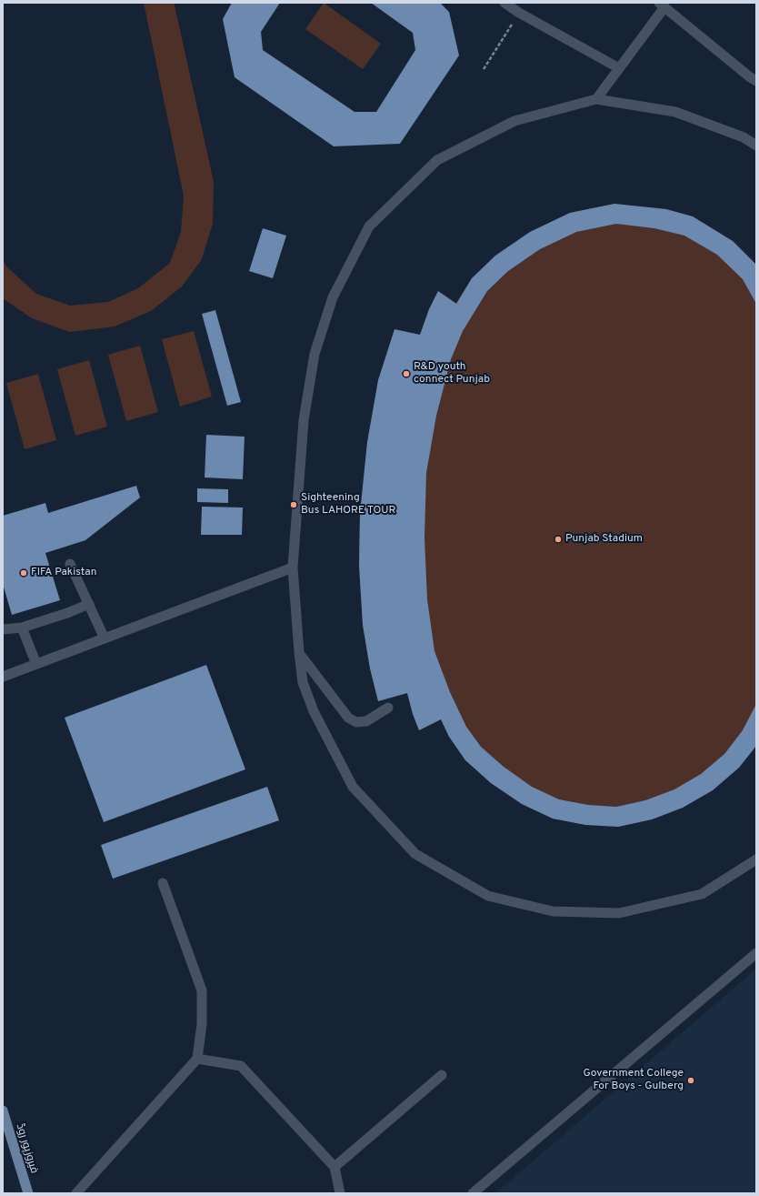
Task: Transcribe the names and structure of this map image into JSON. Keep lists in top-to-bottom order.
{
  "streets": {
    "main road": ["فیروزپور روڈ"]
  },
  "places": [
    "R&D youth connect Punjab",
    "Sighteening Bus LAHORE TOUR",
    "Punjab Stadium",
    "FIFA Pakistan",
    "Government College For Boys - Gulberg"
  ]
}
